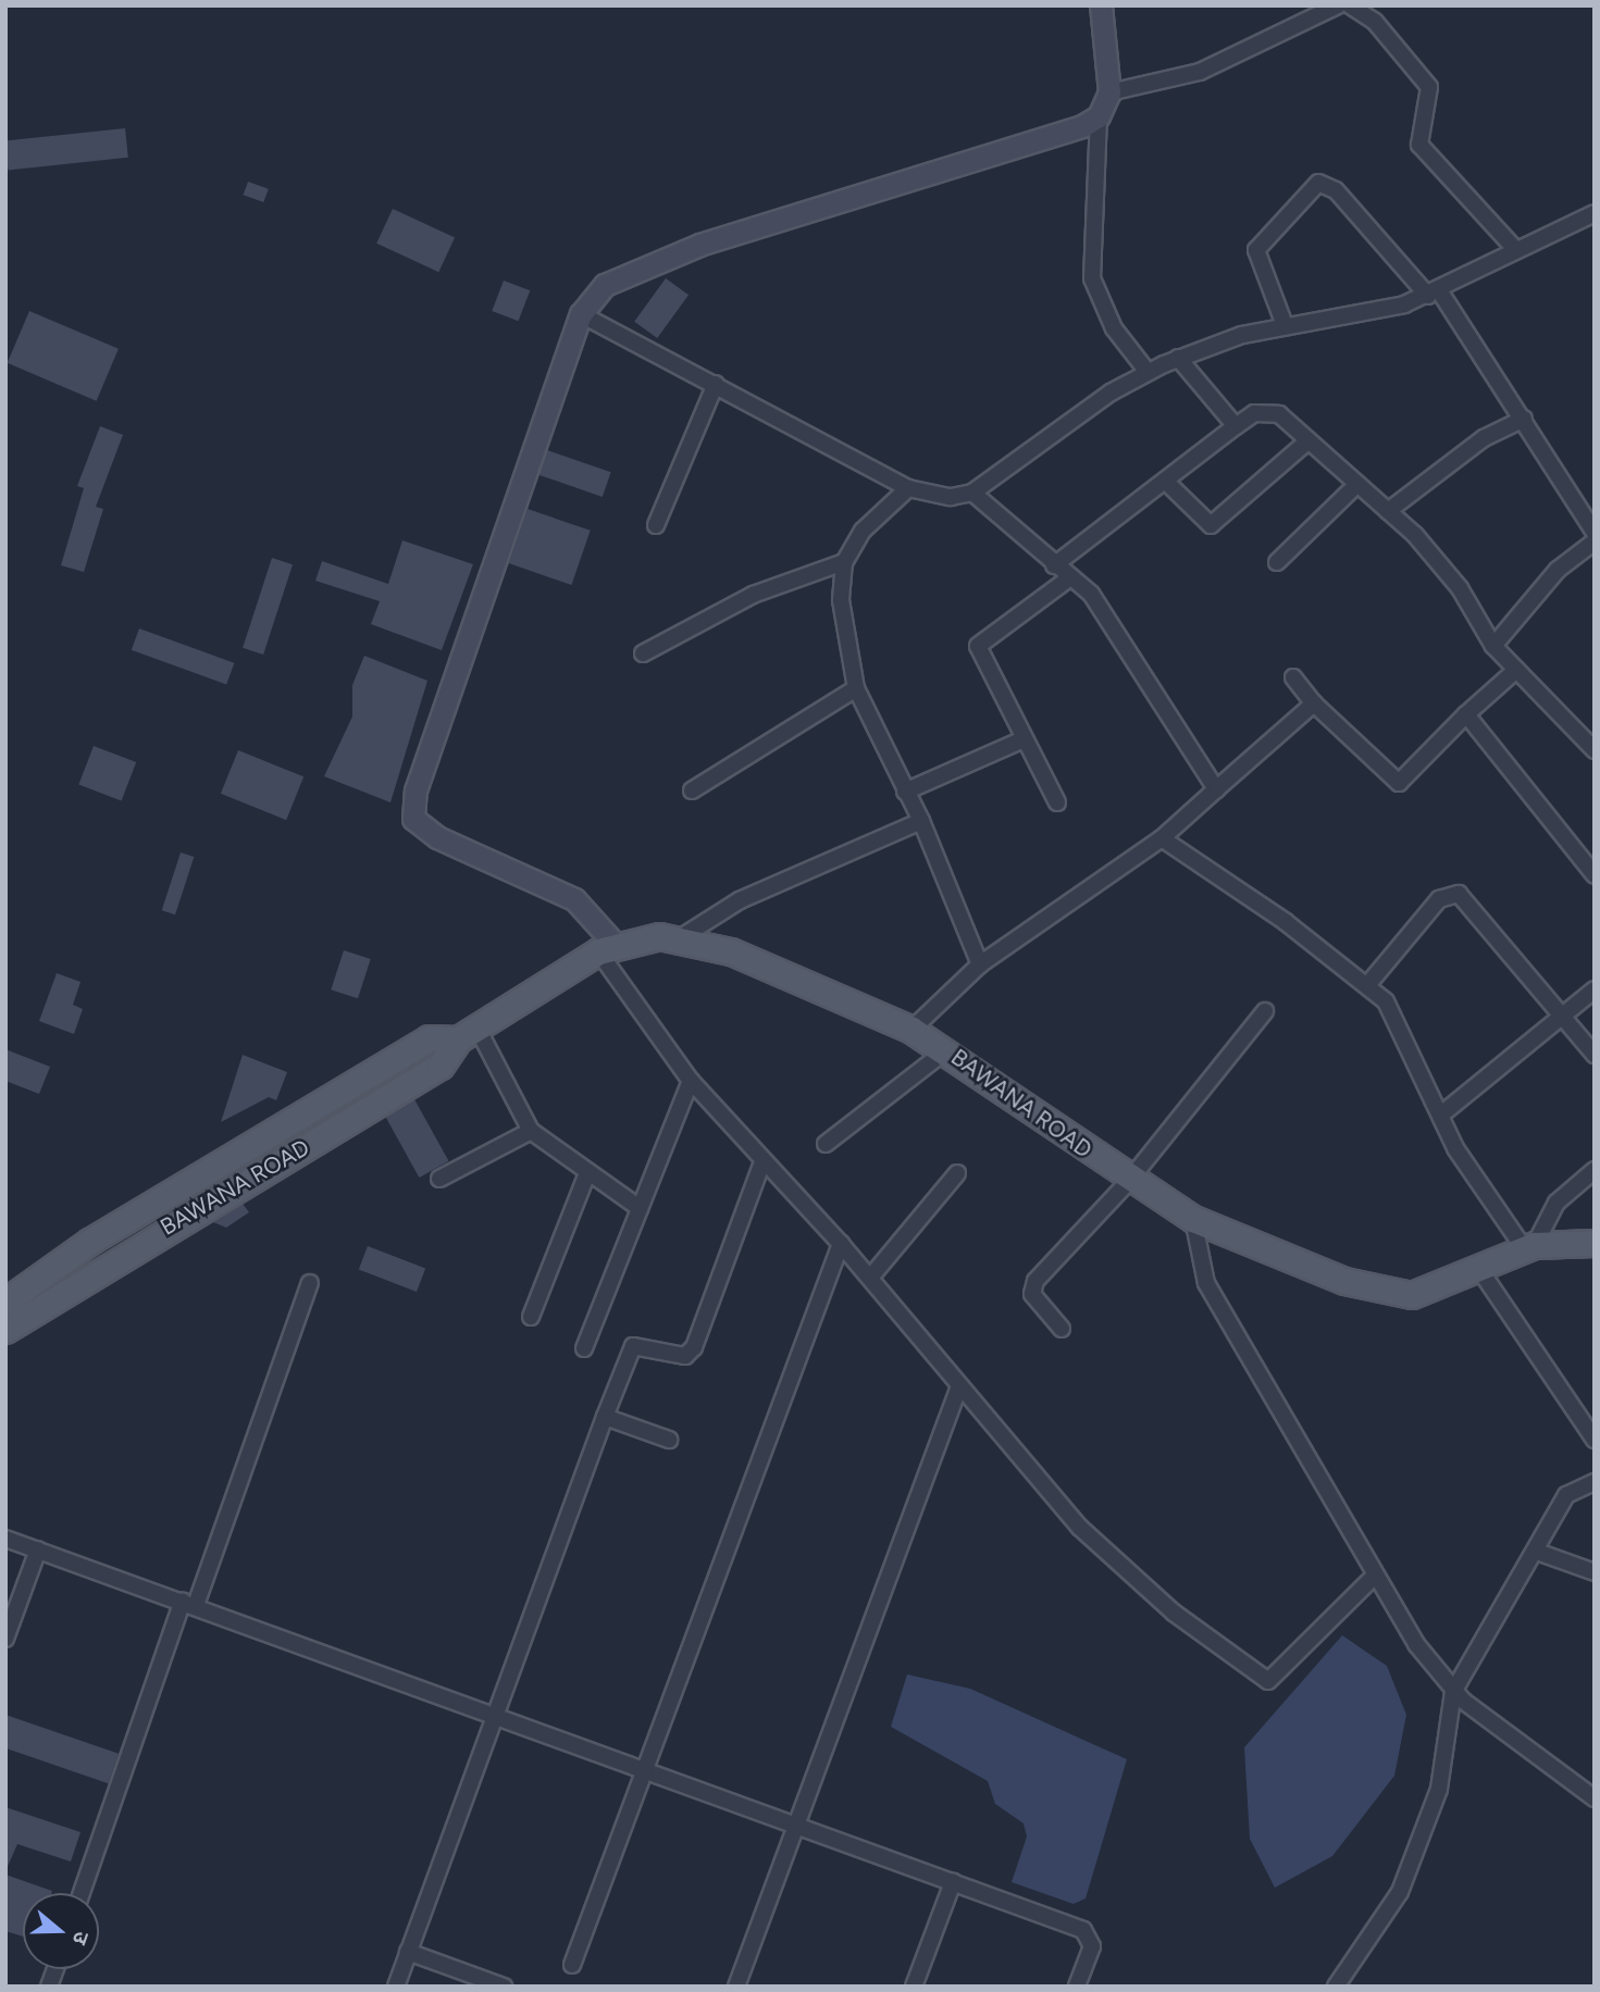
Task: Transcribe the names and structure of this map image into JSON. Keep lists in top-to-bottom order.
{
  "streets": {
    "main road": ["BAWANA ROAD"]
  },
  "north": "right"
}
